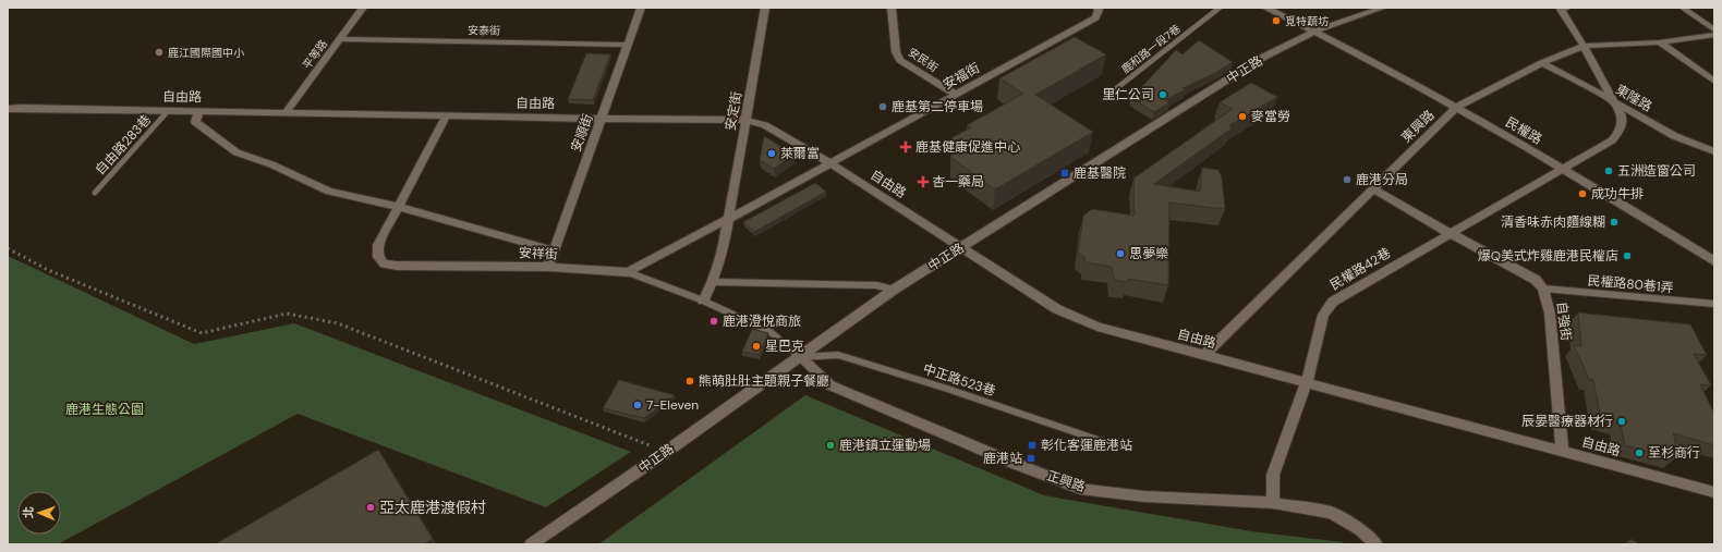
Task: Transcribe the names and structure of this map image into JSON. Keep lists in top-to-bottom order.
{
  "streets": {
    "street": [
      "安泰街",
      "平等路",
      "安民街",
      "中正路",
      "安福街",
      "自由路",
      "東隆路",
      "安定街",
      "東興路",
      "民權路",
      "安順街",
      "安祥街",
      "民權路42巷",
      "自強街",
      "正興路"
    ],
    "lane": [
      "鹿和路一段7巷",
      "自由路283巷",
      "民權路80巷1弄",
      "中正路523巷"
    ]
  },
  "crossings": [
    ["安泰街", "平等路"],
    ["安泰街", "安順街"],
    ["平等路", "自由路"],
    ["安民街", "安福街"],
    ["中正路", "自由路"],
    ["中正路", "民權路"],
    ["中正路", "中正路523巷"],
    ["中正路", "正興路"],
    ["安福街", "自由路"],
    ["自由路", "安定街"],
    ["自由路", "東興路"],
    ["自由路", "安順街"],
    ["自由路", "自由路283巷"],
    ["自由路", "安祥街"],
    ["自由路", "民權路42巷"],
    ["自由路", "自強街"],
    ["東隆路", "東興路"],
    ["東隆路", "民權路42巷"],
    ["東興路", "民權路"],
    ["東興路", "民權路42巷"],
    ["東興路", "自強街"],
    ["民權路", "民權路42巷"],
    ["安順街", "安祥街"],
    ["民權路42巷", "自強街"],
    ["民權路42巷", "正興路"],
    ["民權路80巷1弄", "自強街"],
    ["中正路523巷", "正興路"]
  ],
  "parks": ["鹿港生態公園"],
  "places": {
    "other": [
      "覓特蔬坊",
      "鹿江國際國中小",
      "里仁公司",
      "鹿基第二停車場",
      "麥當勞",
      "萊爾富",
      "五洲造窗公司",
      "鹿港分局",
      "成功牛排",
      "清香味赤肉麵線糊",
      "思夢樂",
      "爆Q美式炸雞鹿港民權店",
      "鹿港澄悅商旅",
      "星巴克",
      "熊萌肚肚主題親子餐廳",
      "7-Eleven",
      "辰晏醫療器材行",
      "鹿港鎮立運動場",
      "至杉商行",
      "亞太鹿港渡假村"
    ],
    "health": ["鹿基健康促進中心", "杏一藥局"],
    "transit": ["鹿基醫院", "彰化客運鹿港站", "鹿港站"]
  },
  "north": "left"
}
